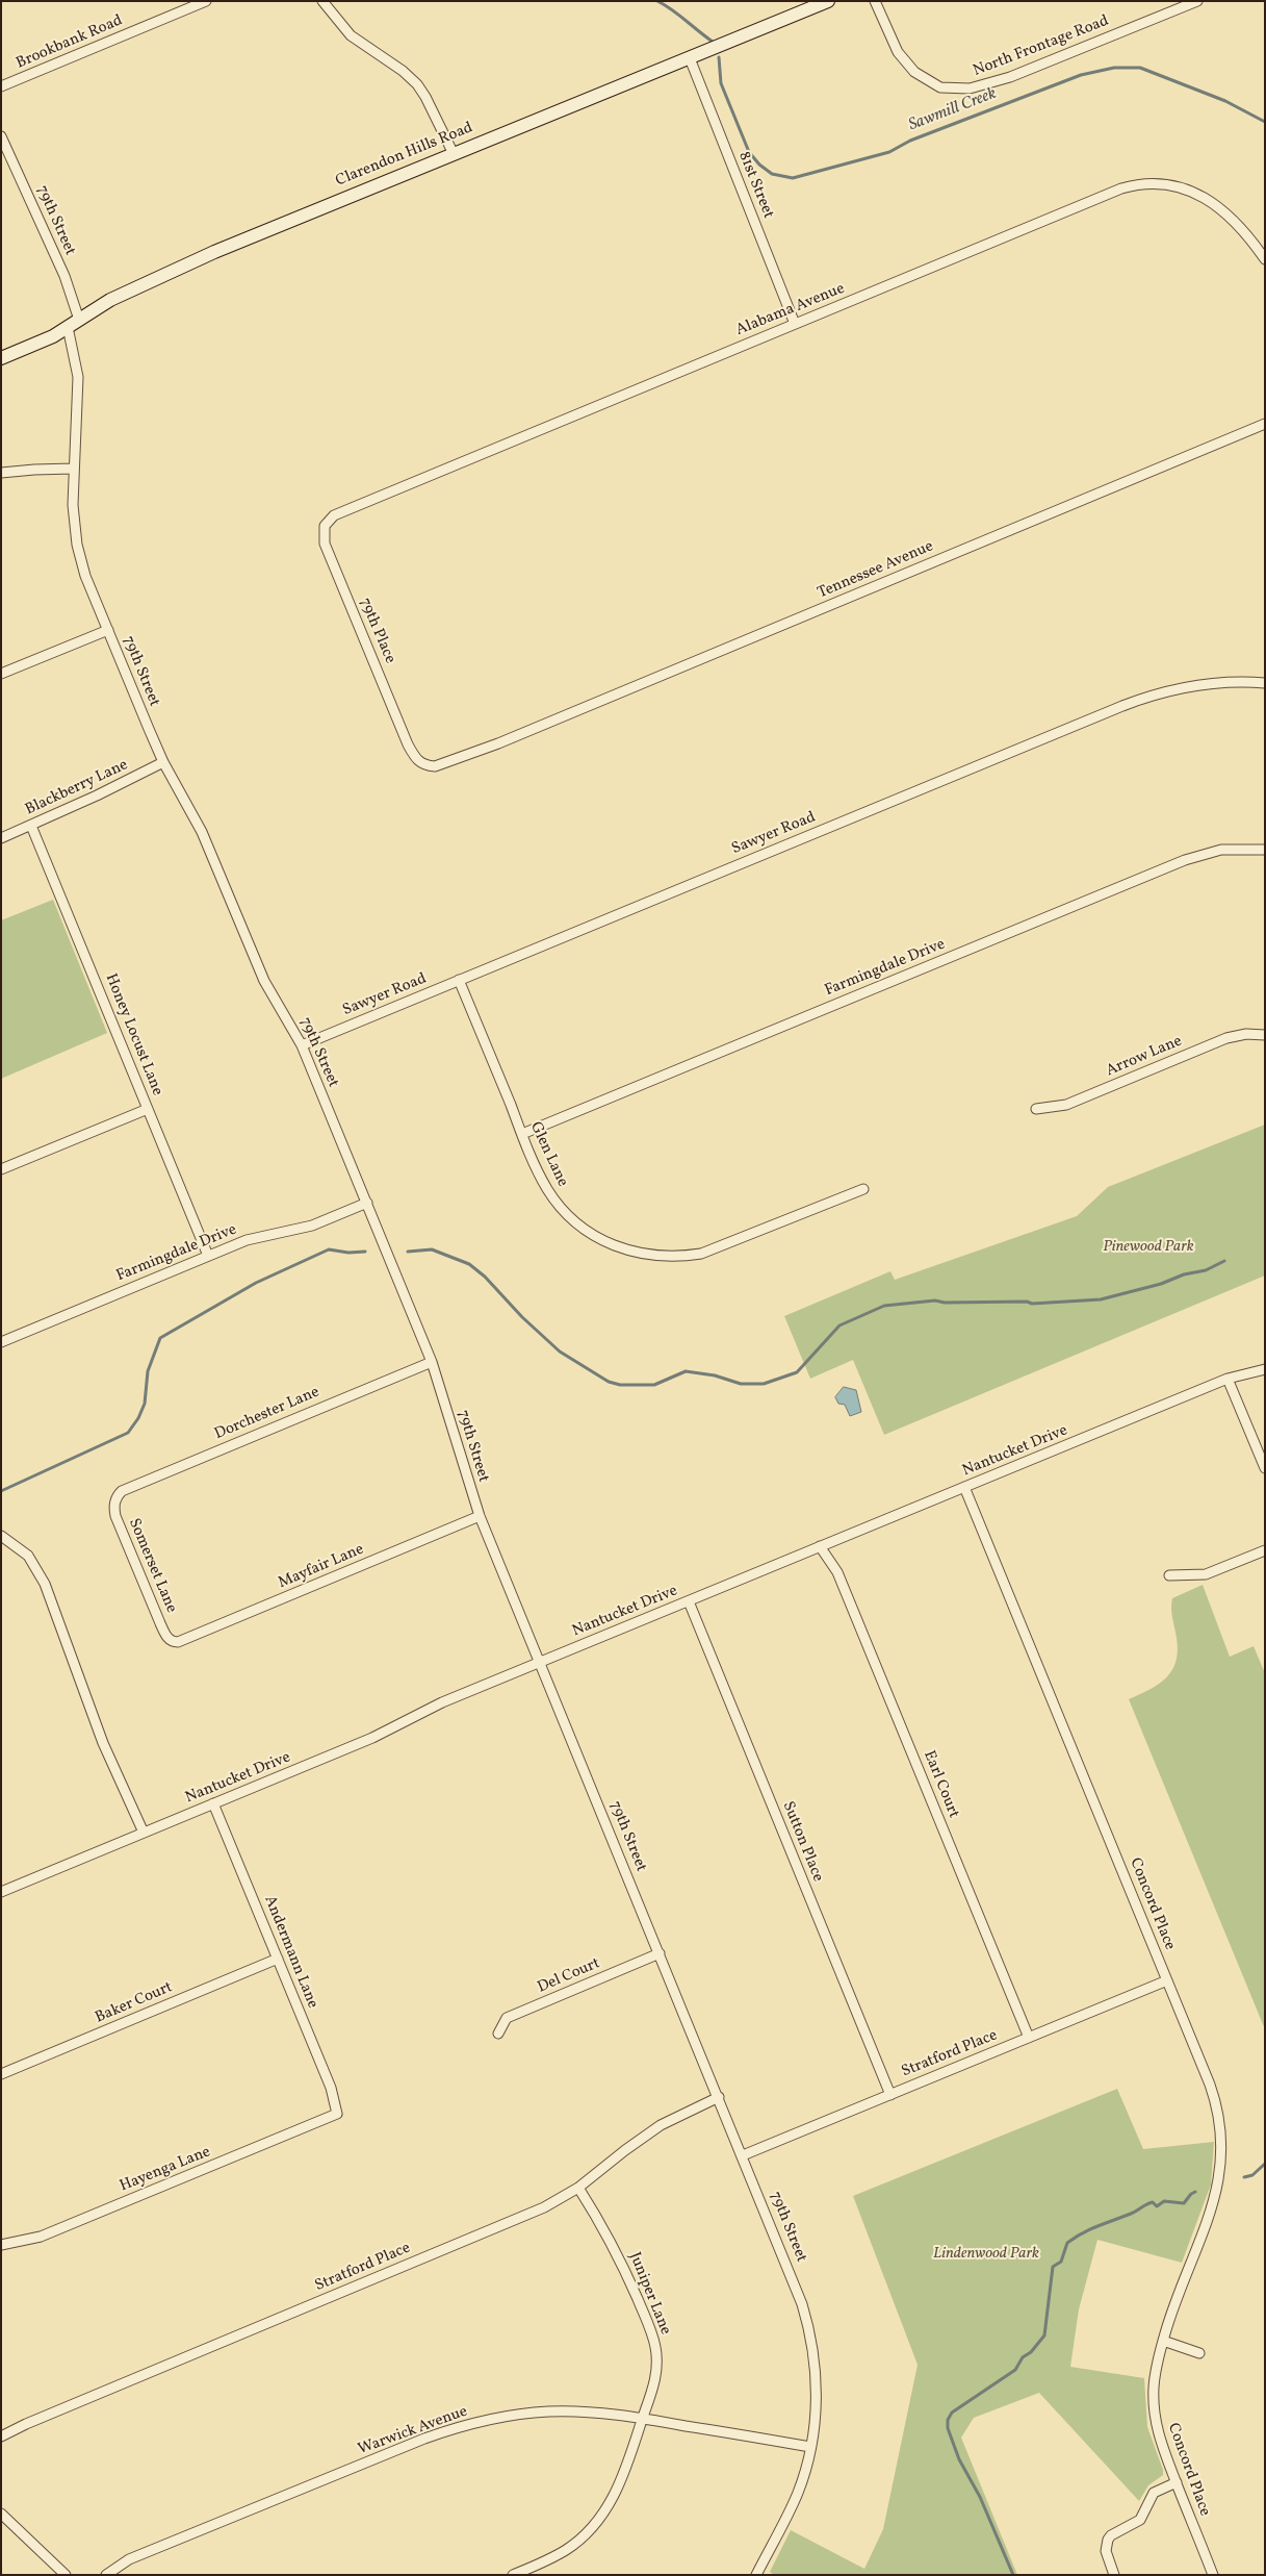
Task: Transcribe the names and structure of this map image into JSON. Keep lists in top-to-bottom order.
{
  "streets": {
    "street": [
      "Brookbank Road",
      "North Frontage Road",
      "Clarendon Hills Road",
      "81st Street",
      "79th Street",
      "Alabama Avenue",
      "Tennessee Avenue",
      "79th Place",
      "Blackberry Lane",
      "Sawyer Road",
      "Farmingdale Drive",
      "Honey Locust Lane",
      "Arrow Lane",
      "Glen Lane",
      "Dorchester Lane",
      "Nantucket Drive",
      "Somerset Lane",
      "Mayfair Lane",
      "Earl Court",
      "Sutton Place",
      "Concord Place",
      "Andermann Lane",
      "Del Court",
      "Baker Court",
      "Stratford Place",
      "Hayenga Lane",
      "Juniper Lane",
      "Warwick Avenue"
    ]
  },
  "crossings": [
    ["Clarendon Hills Road", "81st Street"],
    ["Clarendon Hills Road", "79th Street"],
    ["81st Street", "Alabama Avenue"],
    ["79th Street", "Blackberry Lane"],
    ["79th Street", "Sawyer Road"],
    ["79th Street", "Farmingdale Drive"],
    ["79th Street", "Dorchester Lane"],
    ["79th Street", "Nantucket Drive"],
    ["79th Street", "Mayfair Lane"],
    ["79th Street", "Del Court"],
    ["79th Street", "Stratford Place"],
    ["79th Street", "Warwick Avenue"],
    ["Alabama Avenue", "79th Place"],
    ["Tennessee Avenue", "79th Place"],
    ["Blackberry Lane", "Honey Locust Lane"],
    ["Sawyer Road", "Glen Lane"],
    ["Farmingdale Drive", "Honey Locust Lane"],
    ["Farmingdale Drive", "Glen Lane"],
    ["Dorchester Lane", "Somerset Lane"],
    ["Nantucket Drive", "Earl Court"],
    ["Nantucket Drive", "Sutton Place"],
    ["Nantucket Drive", "Concord Place"],
    ["Nantucket Drive", "Andermann Lane"],
    ["Somerset Lane", "Mayfair Lane"],
    ["Earl Court", "Stratford Place"],
    ["Sutton Place", "Stratford Place"],
    ["Concord Place", "Stratford Place"],
    ["Andermann Lane", "Baker Court"],
    ["Andermann Lane", "Hayenga Lane"],
    ["Stratford Place", "Juniper Lane"],
    ["Juniper Lane", "Warwick Avenue"]
  ],
  "water": ["Sawmill Creek"],
  "parks": ["Pinewood Park", "Lindenwood Park"]
}
